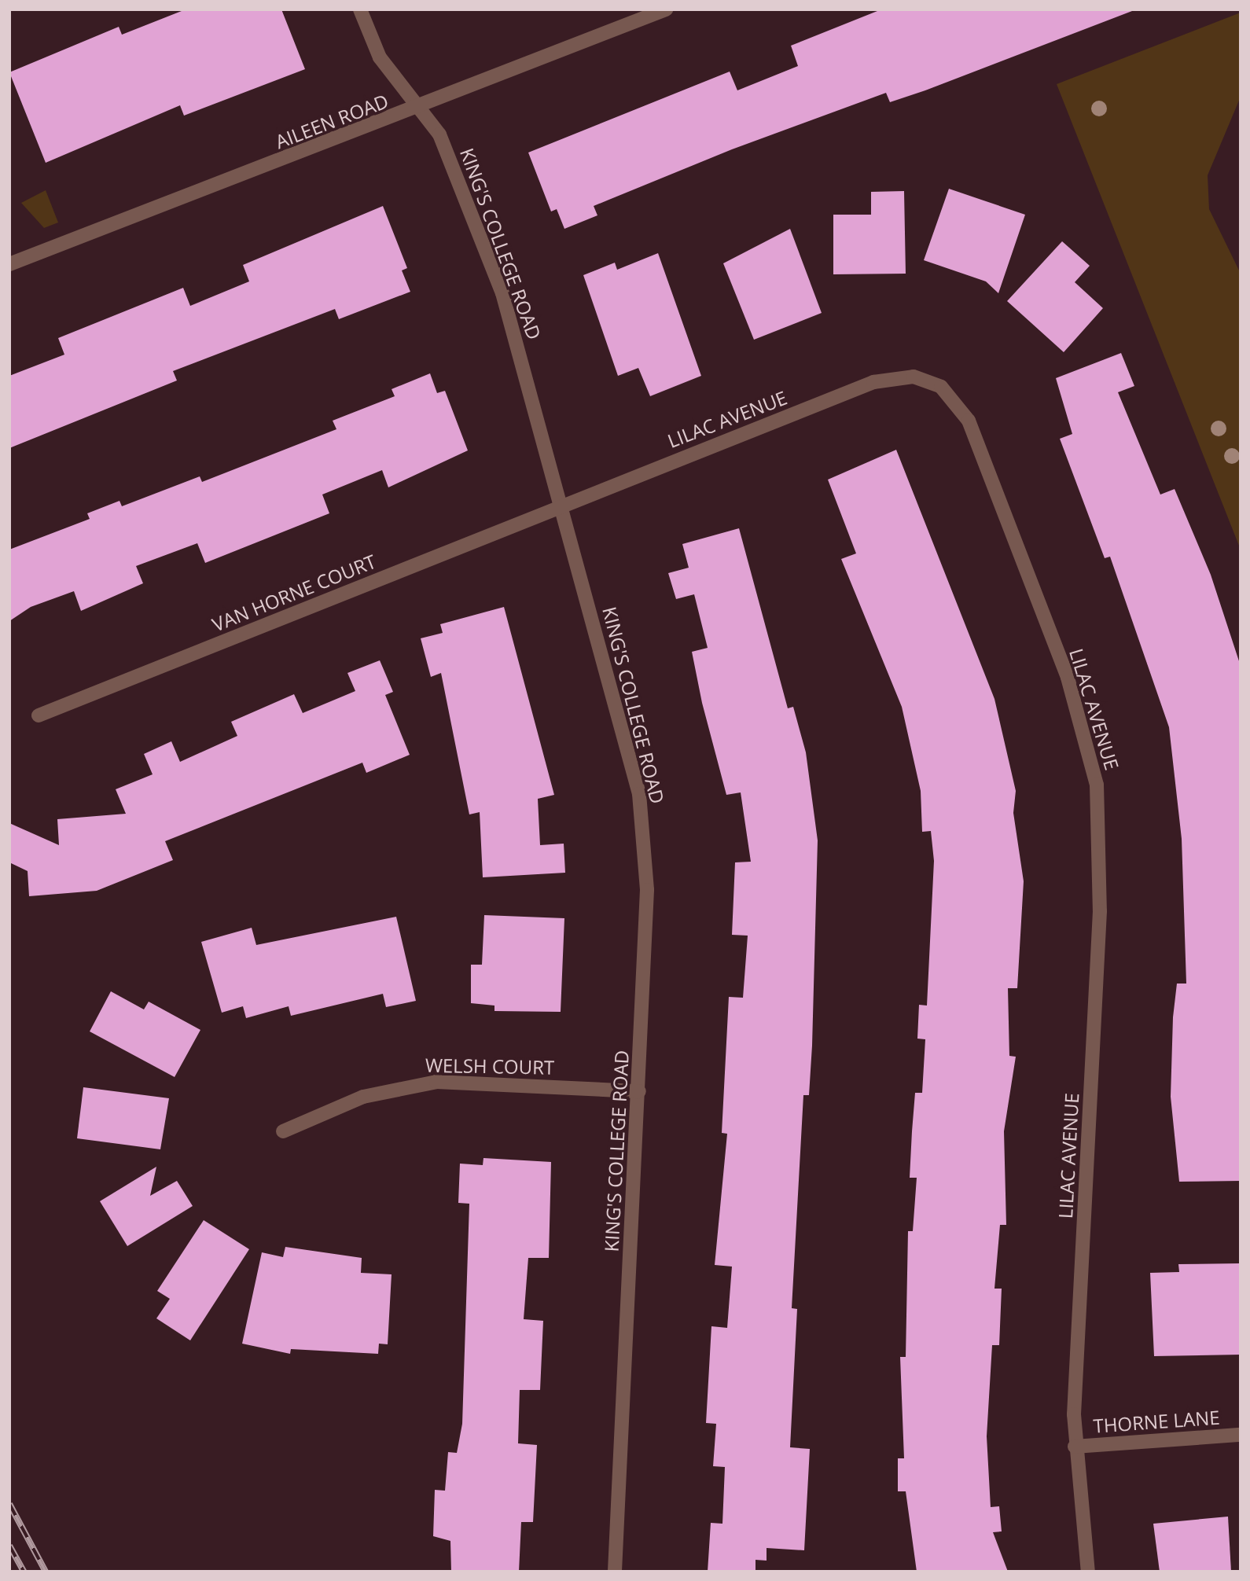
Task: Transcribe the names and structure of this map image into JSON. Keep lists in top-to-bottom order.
{
  "streets": {
    "street": [
      "AILEEN ROAD",
      "KING'S COLLEGE ROAD",
      "LILAC AVENUE",
      "VAN HORNE COURT",
      "WELSH COURT",
      "THORNE LANE"
    ]
  },
  "crossings": [
    ["AILEEN ROAD", "KING'S COLLEGE ROAD"],
    ["KING'S COLLEGE ROAD", "LILAC AVENUE"],
    ["KING'S COLLEGE ROAD", "VAN HORNE COURT"],
    ["KING'S COLLEGE ROAD", "WELSH COURT"],
    ["LILAC AVENUE", "VAN HORNE COURT"],
    ["LILAC AVENUE", "THORNE LANE"]
  ]
}
